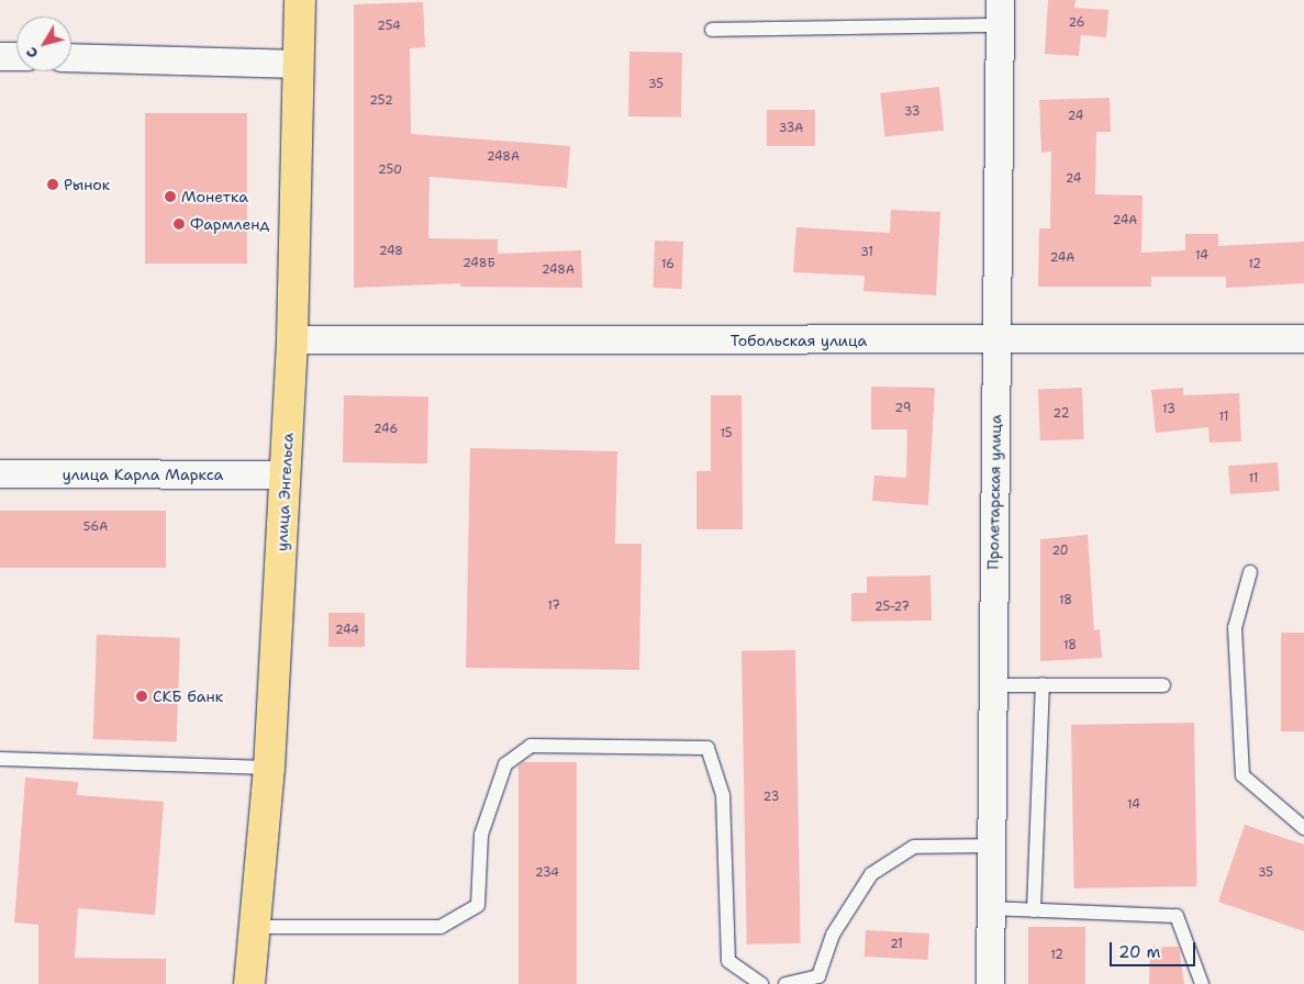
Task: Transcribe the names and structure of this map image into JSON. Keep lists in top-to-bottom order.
{
  "streets": {
    "main road": ["улица Энгельса"],
    "street": ["Тобольская улица", "улица Карла Маркса", "Пролетарская улица"]
  },
  "crossings": [
    ["Тобольская улица", "улица Энгельса"],
    ["Тобольская улица", "Пролетарская улица"],
    ["улица Карла Маркса", "улица Энгельса"]
  ],
  "places": [
    "Рынок",
    "Монетка",
    "Фармленд",
    "СКБ банк"
  ],
  "house_numbers": [
    "26",
    "254",
    "35",
    "252",
    "33",
    "24",
    "33А",
    "248А",
    "250",
    "24",
    "24А",
    "248",
    "31",
    "14",
    "24А",
    "248Б",
    "16",
    "12",
    "248А",
    "29",
    "13",
    "22",
    "11",
    "246",
    "15",
    "11",
    "56А",
    "20",
    "18",
    "17",
    "25-27",
    "244",
    "18",
    "23",
    "14",
    "234",
    "35",
    "21",
    "12"
  ],
  "scale_bar": "20 m",
  "north": "bottom left"
}
